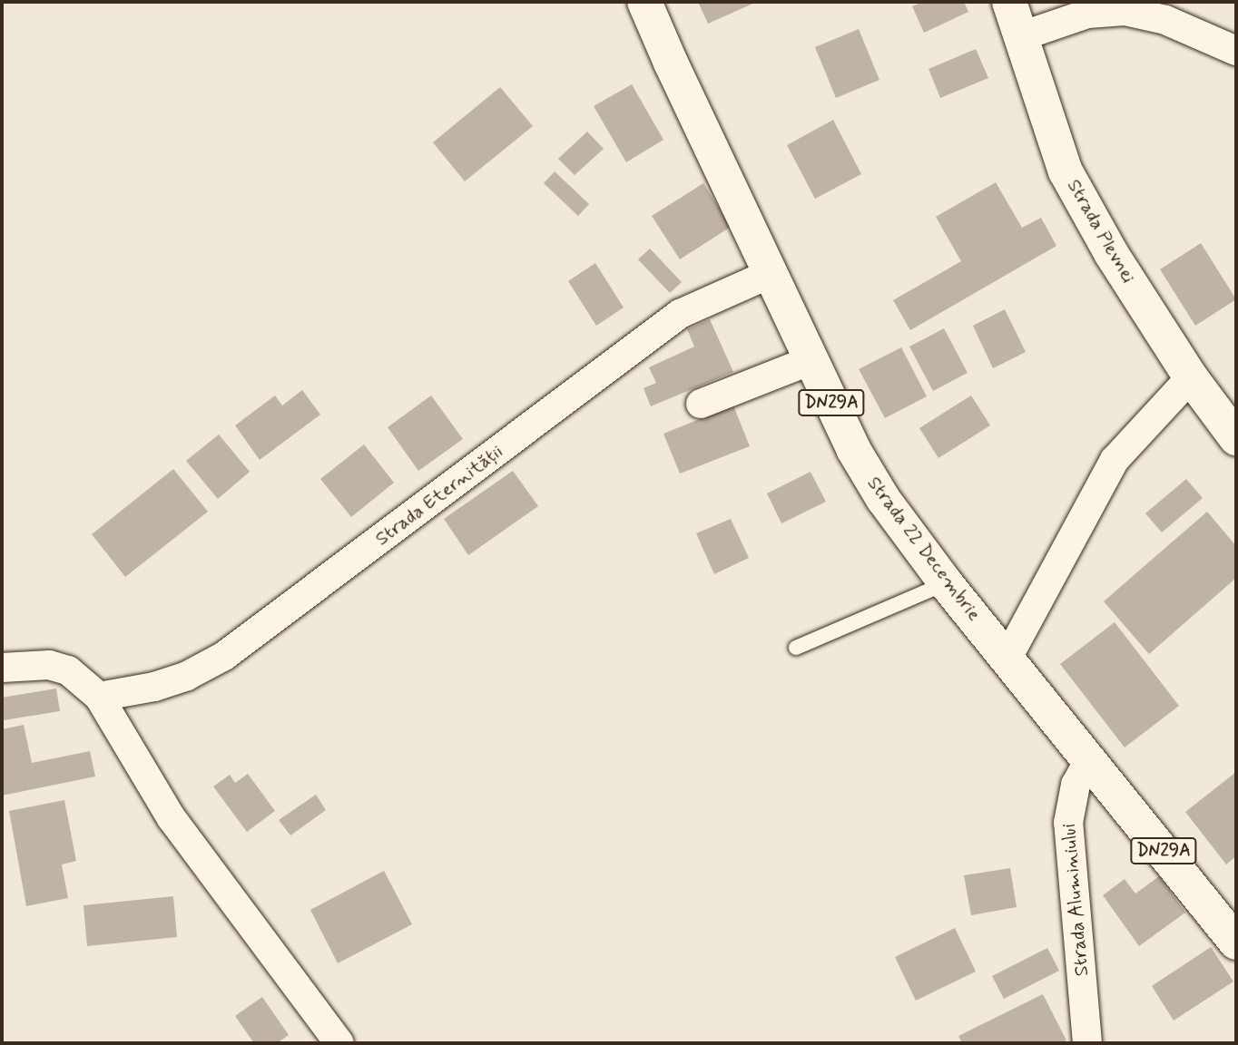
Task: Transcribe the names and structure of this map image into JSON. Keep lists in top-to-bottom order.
{
  "streets": {
    "main road": ["Strada Plevnei", "DN29A", "Strada 22 Decembrie"],
    "street": ["Strada Eternității", "Strada Aluminiului"]
  },
  "crossings": [
    ["Strada Eternității", "Strada 22 Decembrie"],
    ["Strada 22 Decembrie", "Strada Aluminiului"]
  ]
}
